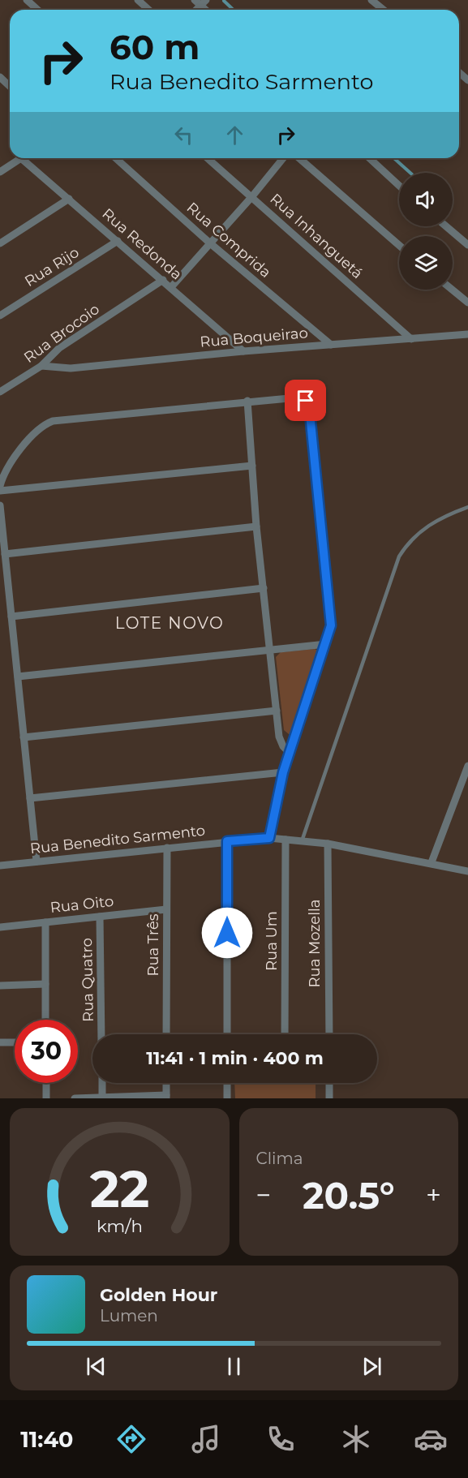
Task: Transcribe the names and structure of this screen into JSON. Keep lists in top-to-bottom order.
{
  "streets": {
    "street": [
      "Rua Inhanguetá",
      "Rua Comprida",
      "Rua Redonda",
      "Rua Rijo",
      "Rua Brocoio",
      "Rua Boqueirao",
      "Rua Benedito Sarmento",
      "Rua Oito",
      "Rua Um",
      "Rua Mozella",
      "Rua Três",
      "Rua Quatro"
    ]
  },
  "crossings": [
    ["Rua Inhanguetá", "Rua Boqueirao"],
    ["Rua Comprida", "Rua Boqueirao"],
    ["Rua Redonda", "Rua Rijo"],
    ["Rua Redonda", "Rua Brocoio"],
    ["Rua Redonda", "Rua Boqueirao"],
    ["Rua Brocoio", "Rua Boqueirao"],
    ["Rua Benedito Sarmento", "Rua Um"],
    ["Rua Benedito Sarmento", "Rua Mozella"],
    ["Rua Benedito Sarmento", "Rua Três"],
    ["Rua Oito", "Rua Três"],
    ["Rua Oito", "Rua Quatro"]
  ],
  "districts": ["LOTE NOVO"],
  "page": {
    "turn": ["60 m", "Rua Benedito Sarmento"],
    "limit": "30",
    "trip": "11:41 · 1 min · 400 m",
    "tile": "Clima",
    "heat": ["−", "20.5°", "+"],
    "song": ["Golden Hour", "Lumen"],
    "tabs": "11:40",
    "gauge": ["22", "km/h"]
  }
}
